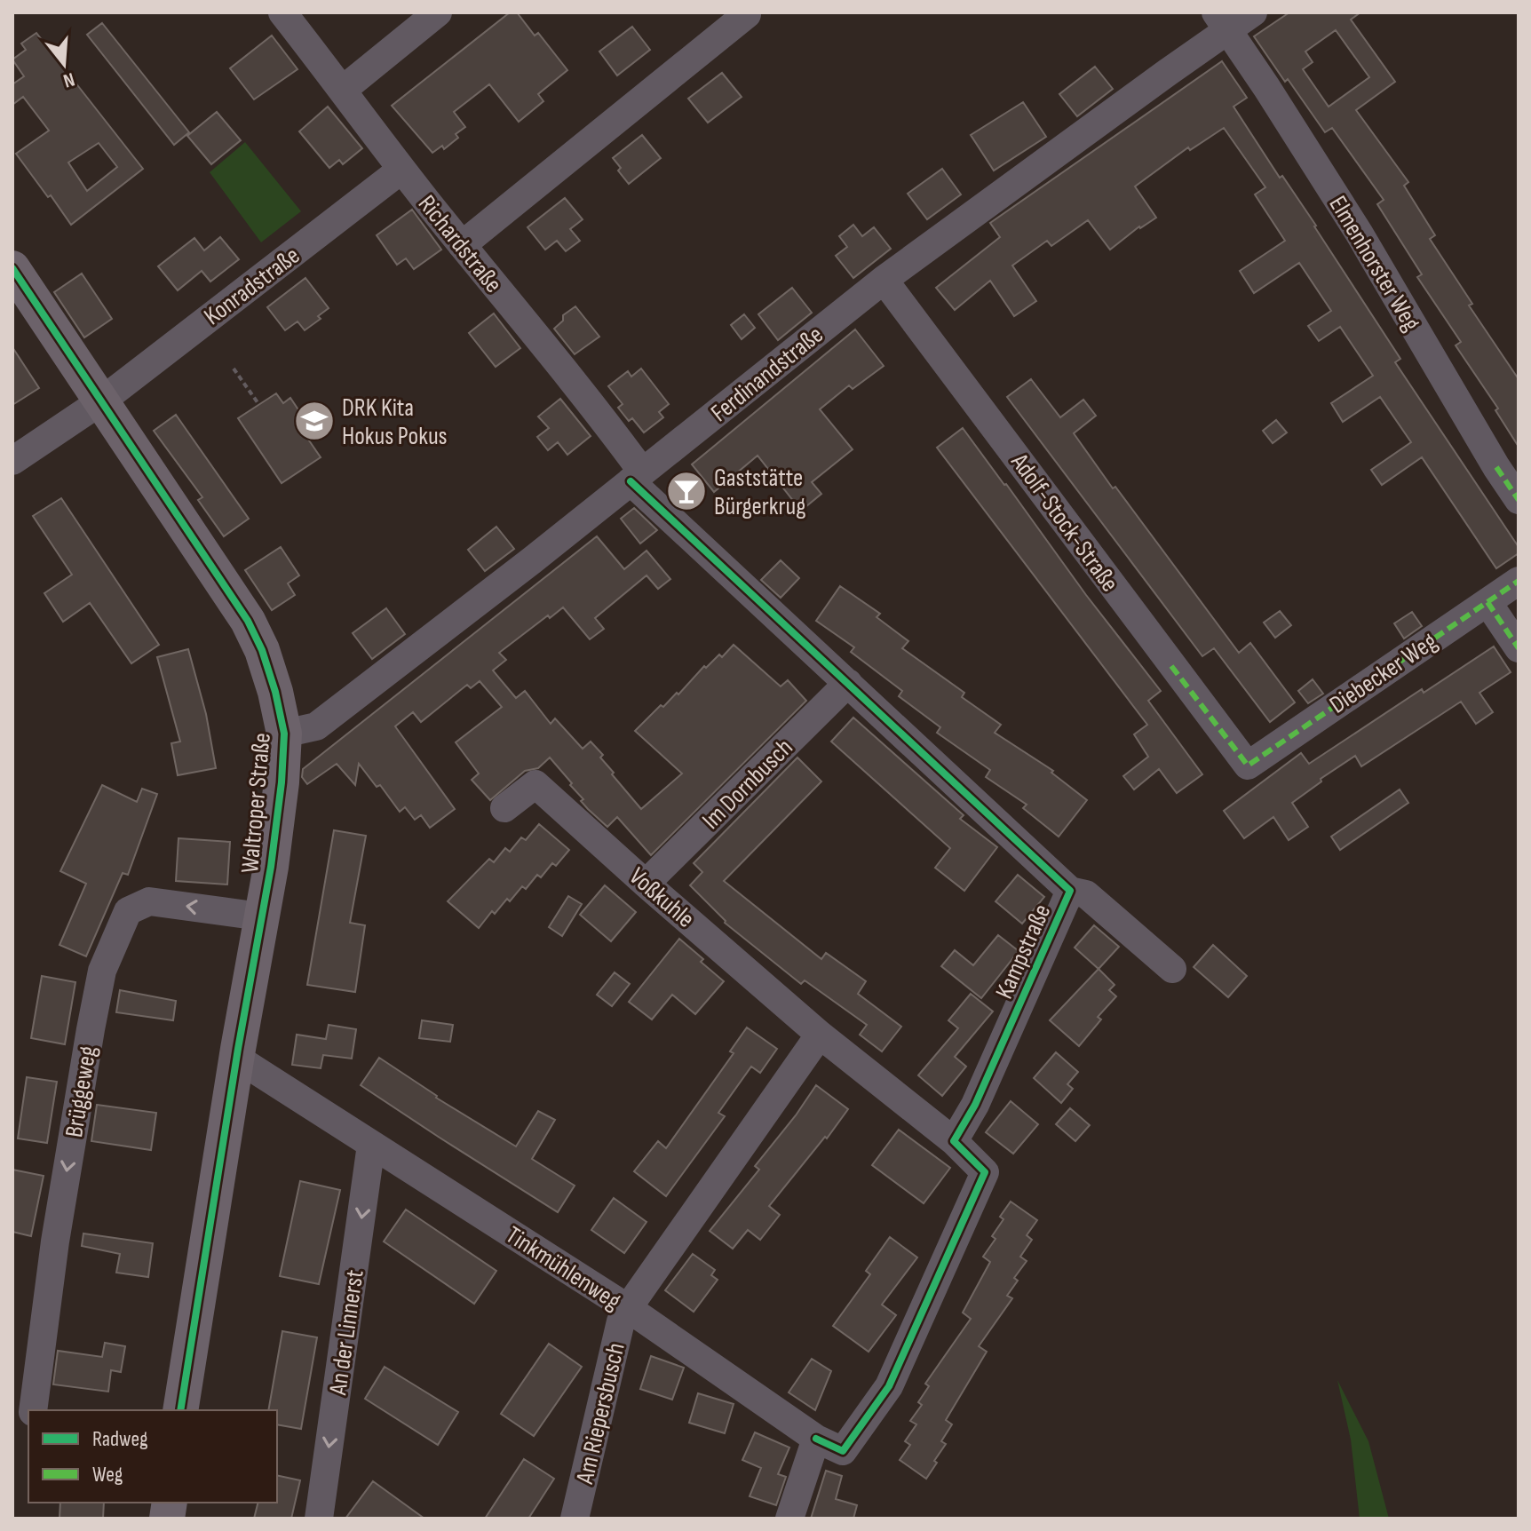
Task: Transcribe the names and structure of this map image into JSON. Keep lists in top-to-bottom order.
{
  "streets": {
    "main road": ["Waltroper Straße"],
    "street": [
      "Richardstraße",
      "Elmenhorster Weg",
      "Konradstraße",
      "Ferdinandstraße",
      "Adolf-Stock-Straße",
      "Diebecker Weg",
      "Im Dornbusch",
      "Voßkuhle",
      "Kampstraße",
      "Brüggeweg",
      "Tinkmühlenweg",
      "An der Linnerst",
      "Am Riepersbusch"
    ]
  },
  "crossings": [
    ["Richardstraße", "Konradstraße"],
    ["Richardstraße", "Ferdinandstraße"],
    ["Richardstraße", "Kampstraße"],
    ["Elmenhorster Weg", "Ferdinandstraße"],
    ["Konradstraße", "Waltroper Straße"],
    ["Ferdinandstraße", "Adolf-Stock-Straße"],
    ["Ferdinandstraße", "Waltroper Straße"],
    ["Ferdinandstraße", "Kampstraße"],
    ["Adolf-Stock-Straße", "Diebecker Weg"],
    ["Im Dornbusch", "Voßkuhle"],
    ["Im Dornbusch", "Kampstraße"],
    ["Waltroper Straße", "Brüggeweg"],
    ["Waltroper Straße", "Tinkmühlenweg"],
    ["Voßkuhle", "Kampstraße"],
    ["Tinkmühlenweg", "An der Linnerst"],
    ["Tinkmühlenweg", "Am Riepersbusch"]
  ],
  "one_way": ["Brüggeweg", "An der Linnerst"],
  "places": {
    "school or university": ["DRK Kita Hokus Pokus"],
    "bar": ["Gaststätte Bürgerkrug"]
  },
  "legend": ["Radweg", "Weg"],
  "north": "bottom"
}
